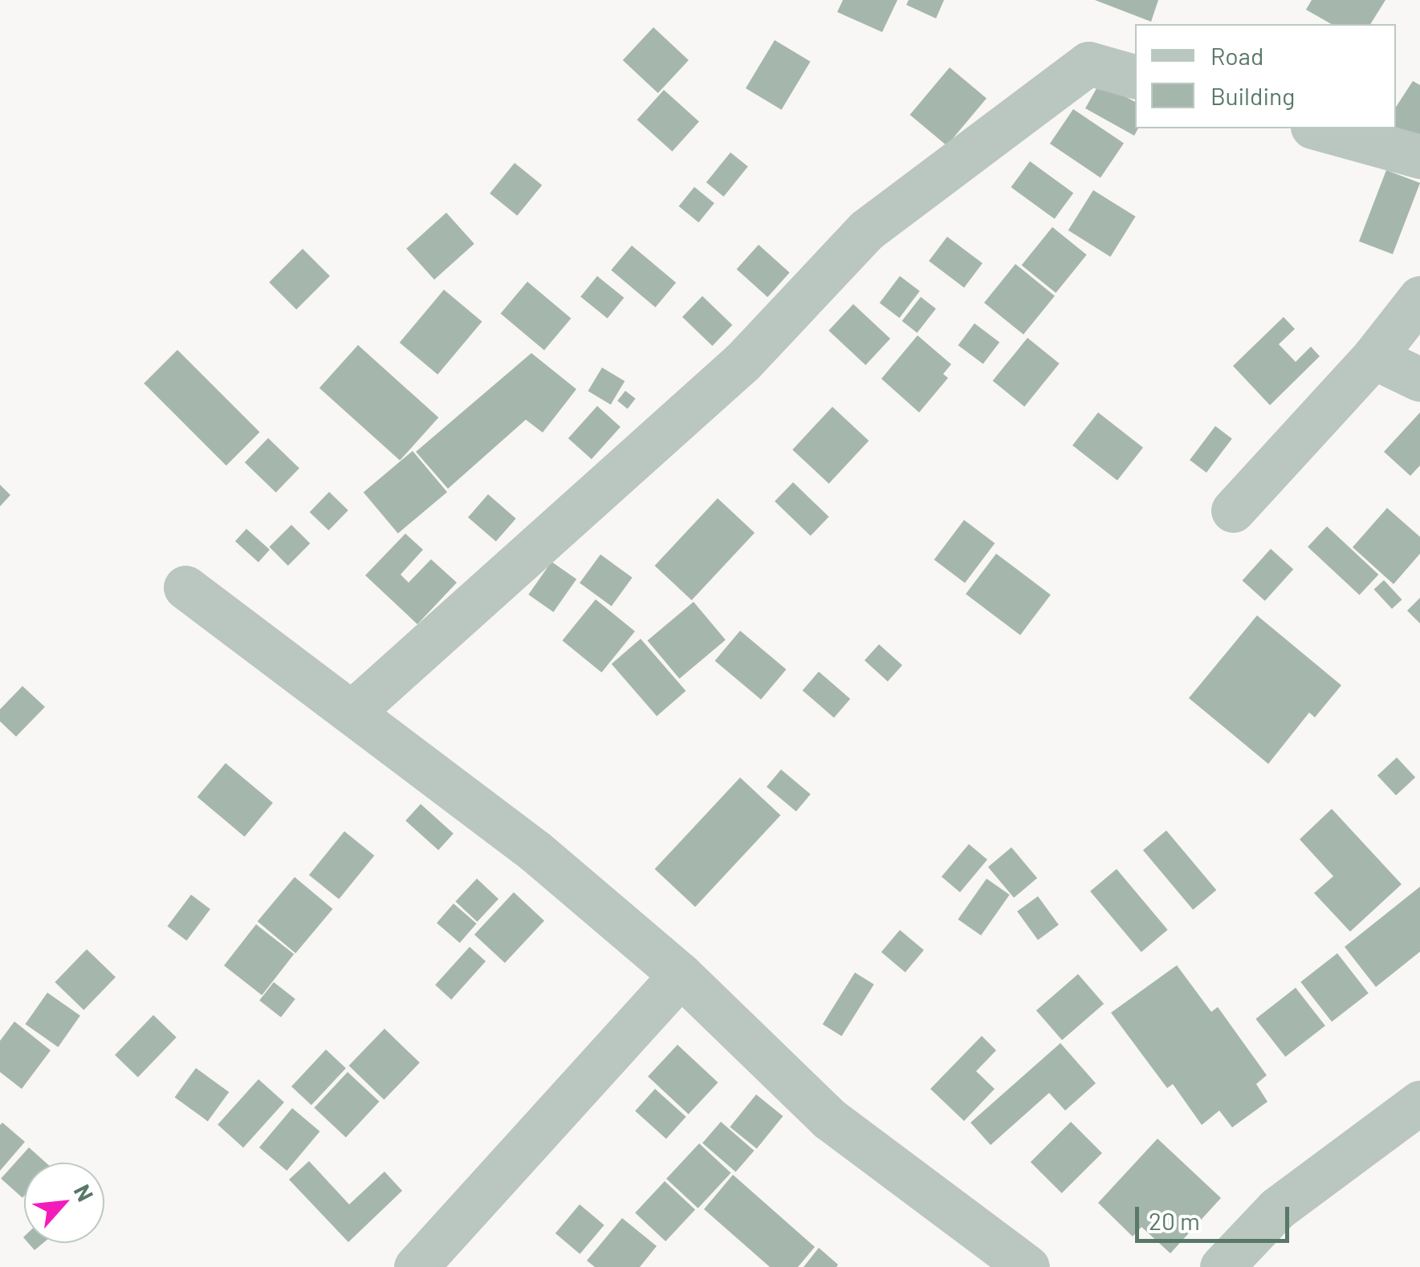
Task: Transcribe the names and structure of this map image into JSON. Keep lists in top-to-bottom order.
{
  "legend": ["Road", "Building"],
  "scale_bar": "20 m",
  "north": "top right"
}
